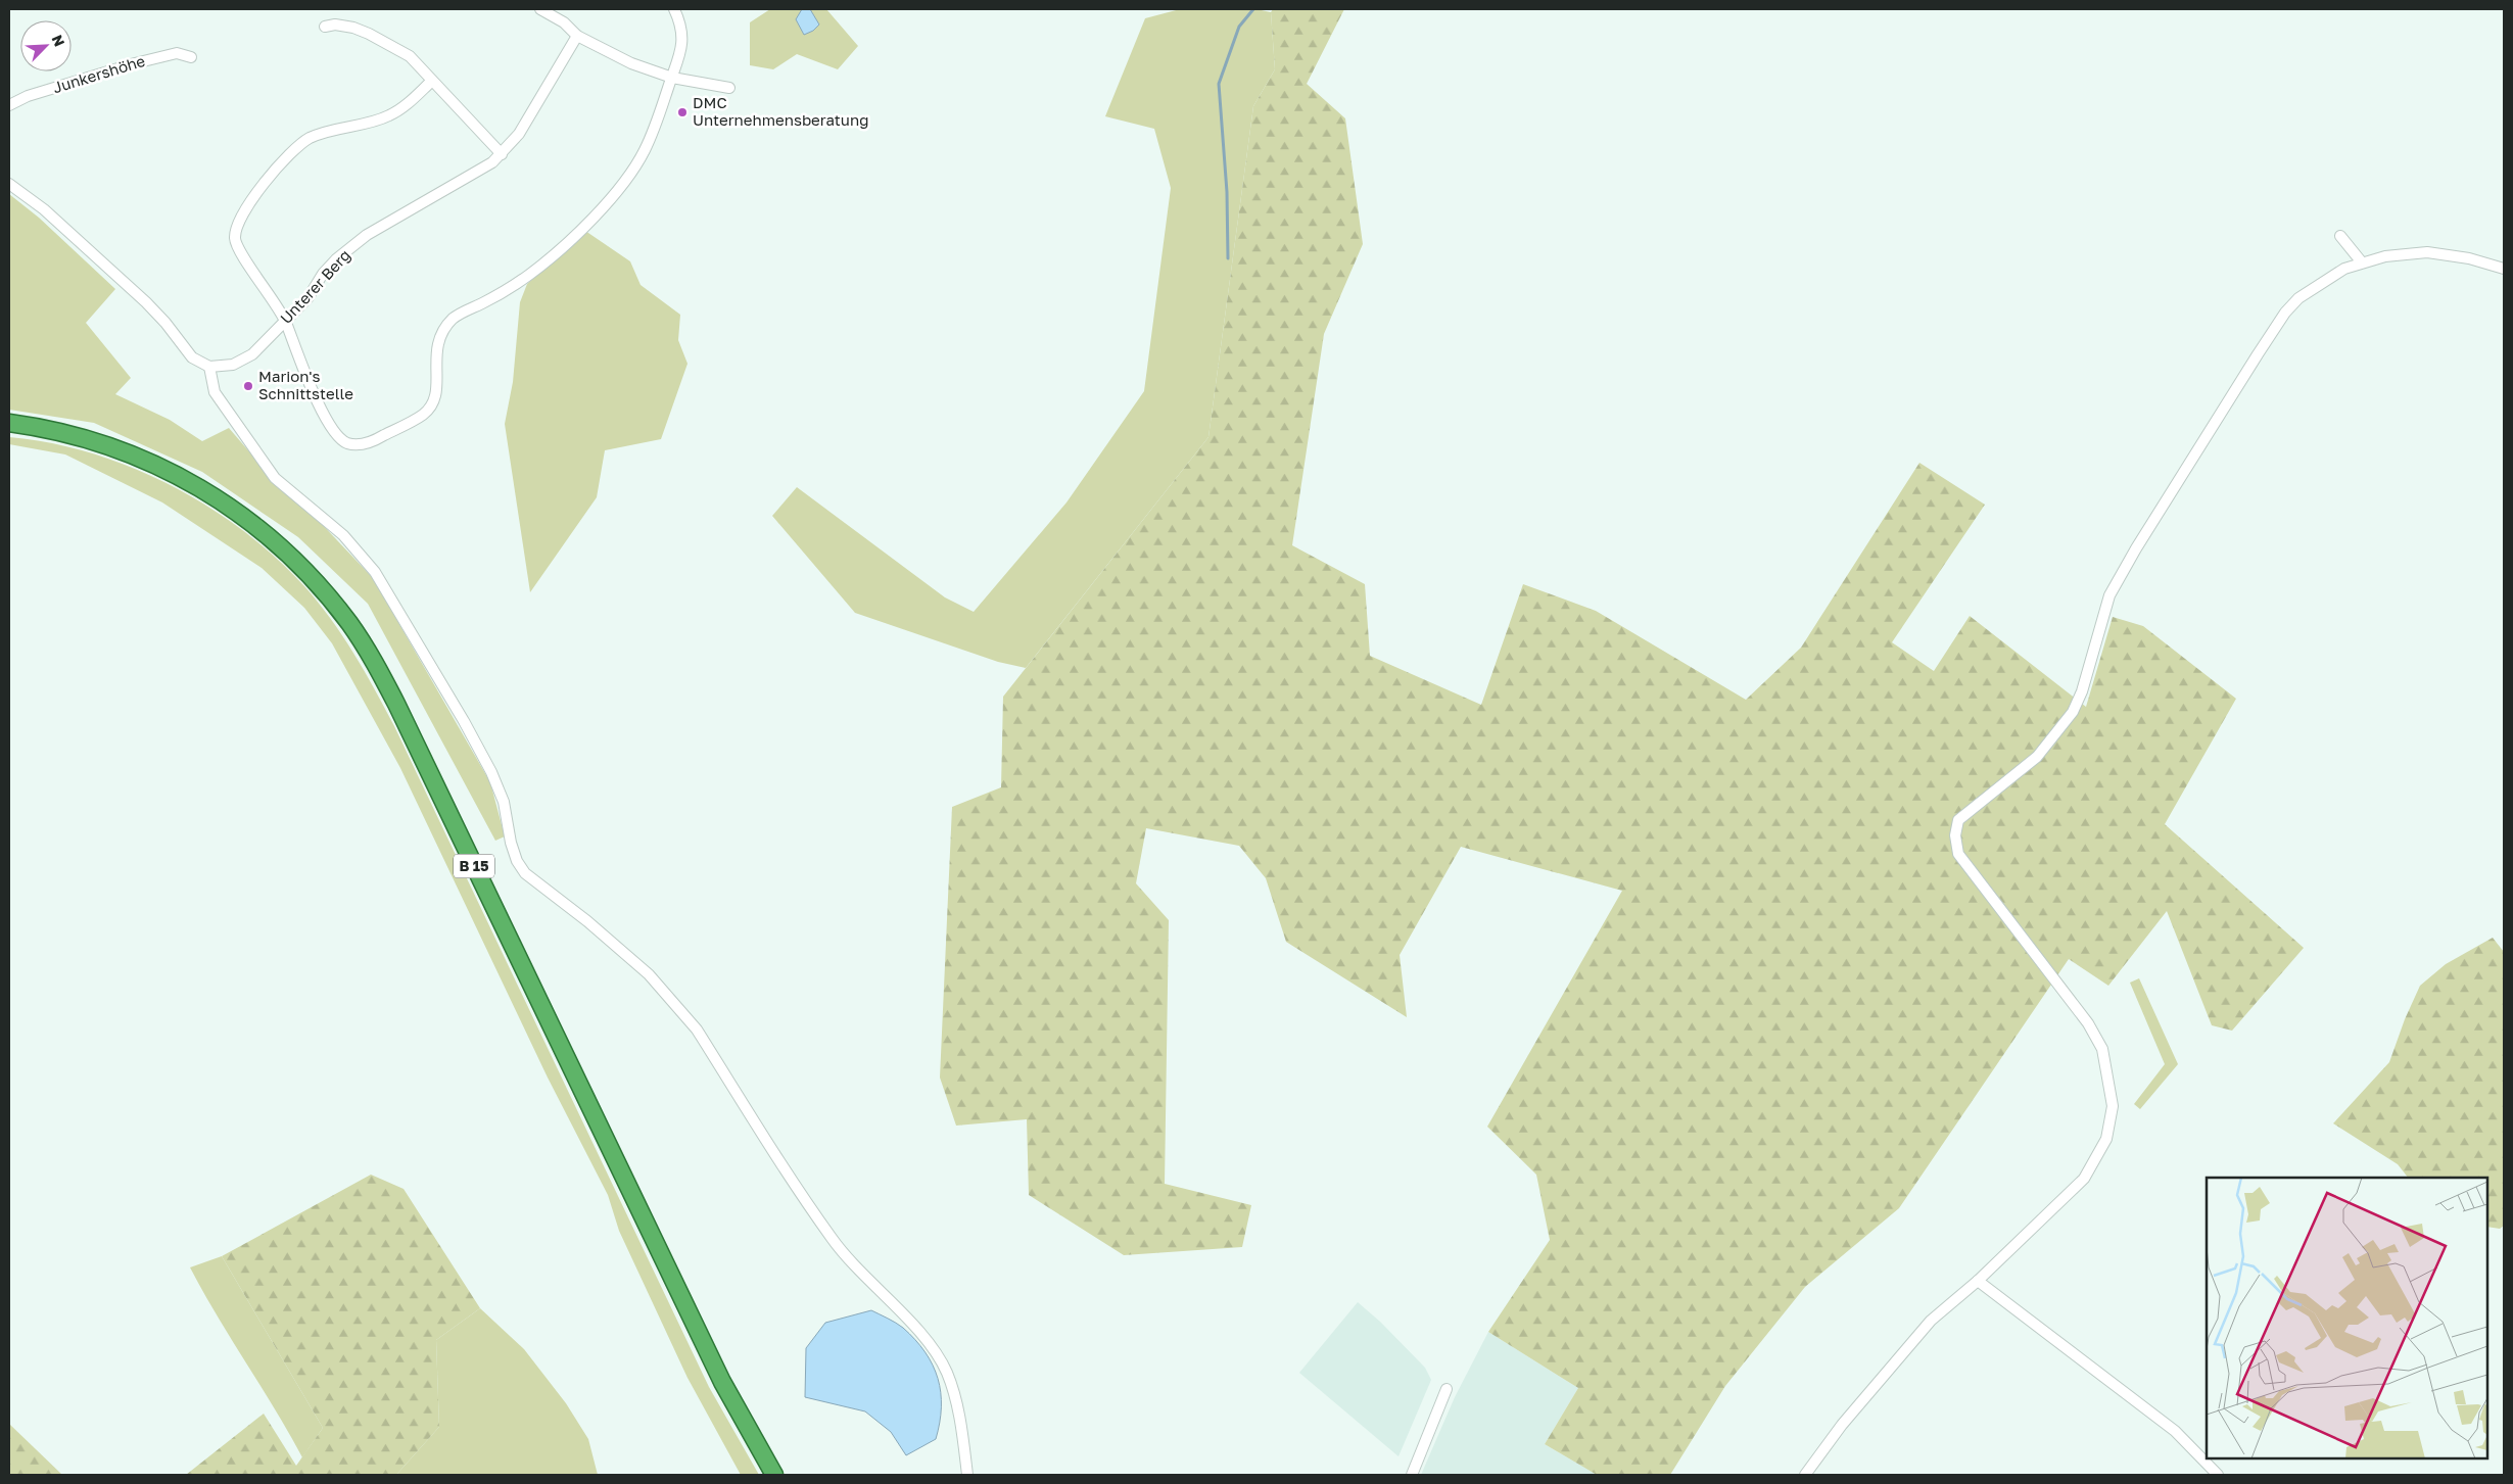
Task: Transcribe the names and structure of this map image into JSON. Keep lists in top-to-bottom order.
{
  "streets": {
    "highway": ["B 15"],
    "street": ["Junkershöhe", "Unterer Berg"]
  },
  "places": ["DMC Unternehmensberatung", "Marion's Schnittstelle"],
  "north": "top right"
}
